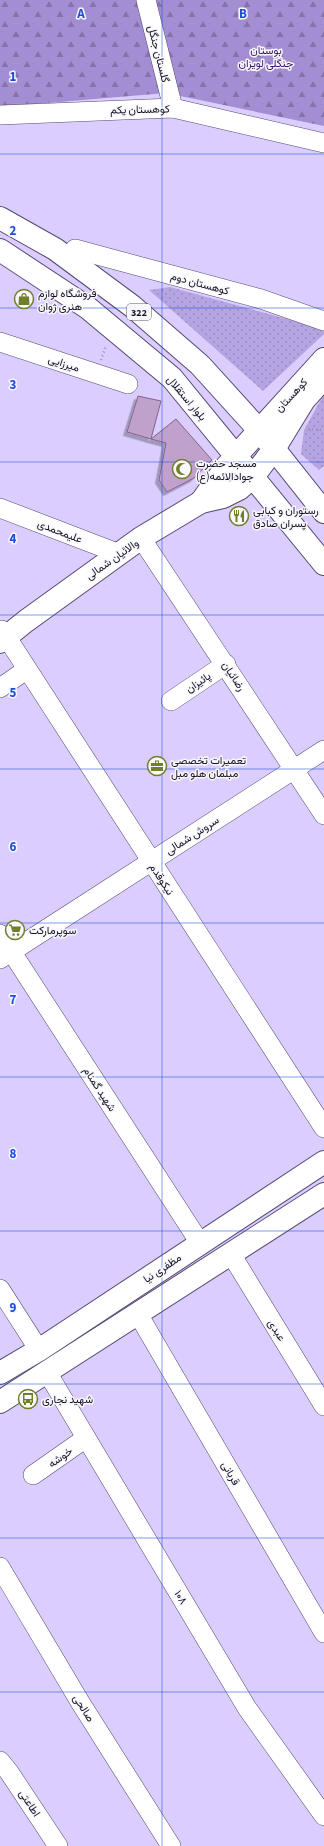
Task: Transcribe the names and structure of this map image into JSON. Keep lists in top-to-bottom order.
{
  "streets": {
    "main road": [
      "322",
      "کوهستان",
      "بلوار استقلال",
      "والائیان شمالی",
      "مظفری نیا"
    ],
    "street": [
      "گلستان جنگل",
      "کوهستان یکم",
      "کوهستان دوم",
      "میرزایی",
      "علیمحمدی",
      "رضائیان",
      "پائیزان",
      "سروش شمالی",
      "نیکوقدم",
      "شهید گمنام",
      "عبدی",
      "خوشه",
      "قربانی",
      "۱۰۸",
      "صالحی",
      "اطاعتی"
    ]
  },
  "crossings": [
    ["گلستان جنگل", "کوهستان یکم"],
    ["322", "کوهستان"],
    ["کوهستان", "بلوار استقلال"],
    ["کوهستان", "والائیان شمالی"],
    ["بلوار استقلال", "والائیان شمالی"],
    ["علیمحمدی", "والائیان شمالی"],
    ["والائیان شمالی", "رضائیان"],
    ["والائیان شمالی", "نیکوقدم"],
    ["رضائیان", "پائیزان"],
    ["رضائیان", "سروش شمالی"],
    ["سروش شمالی", "نیکوقدم"],
    ["سروش شمالی", "شهید گمنام"],
    ["شهید گمنام", "مظفری نیا"],
    ["خوشه", "۱۰۸"]
  ],
  "parks": ["بوستان جنگلی لویزان"],
  "places": {
    "shop": ["فروشگاه لوازم هنری ژوان"],
    "mosque": ["مسجد حضرت جوادالائمه(ع)"],
    "restaurant": ["رستوران و کبابی پسران صادق"],
    "office": ["تعمیرات تخصصی مبلمان هلو مبل"],
    "supermarket": ["سوپرمارکت"],
    "bus stop": ["شهید نجاری"]
  },
  "grid": {
    "columns": ["A", "B"],
    "rows": [
      "1",
      "2",
      "3",
      "4",
      "5",
      "6",
      "7",
      "8",
      "9"
    ]
  }
}
